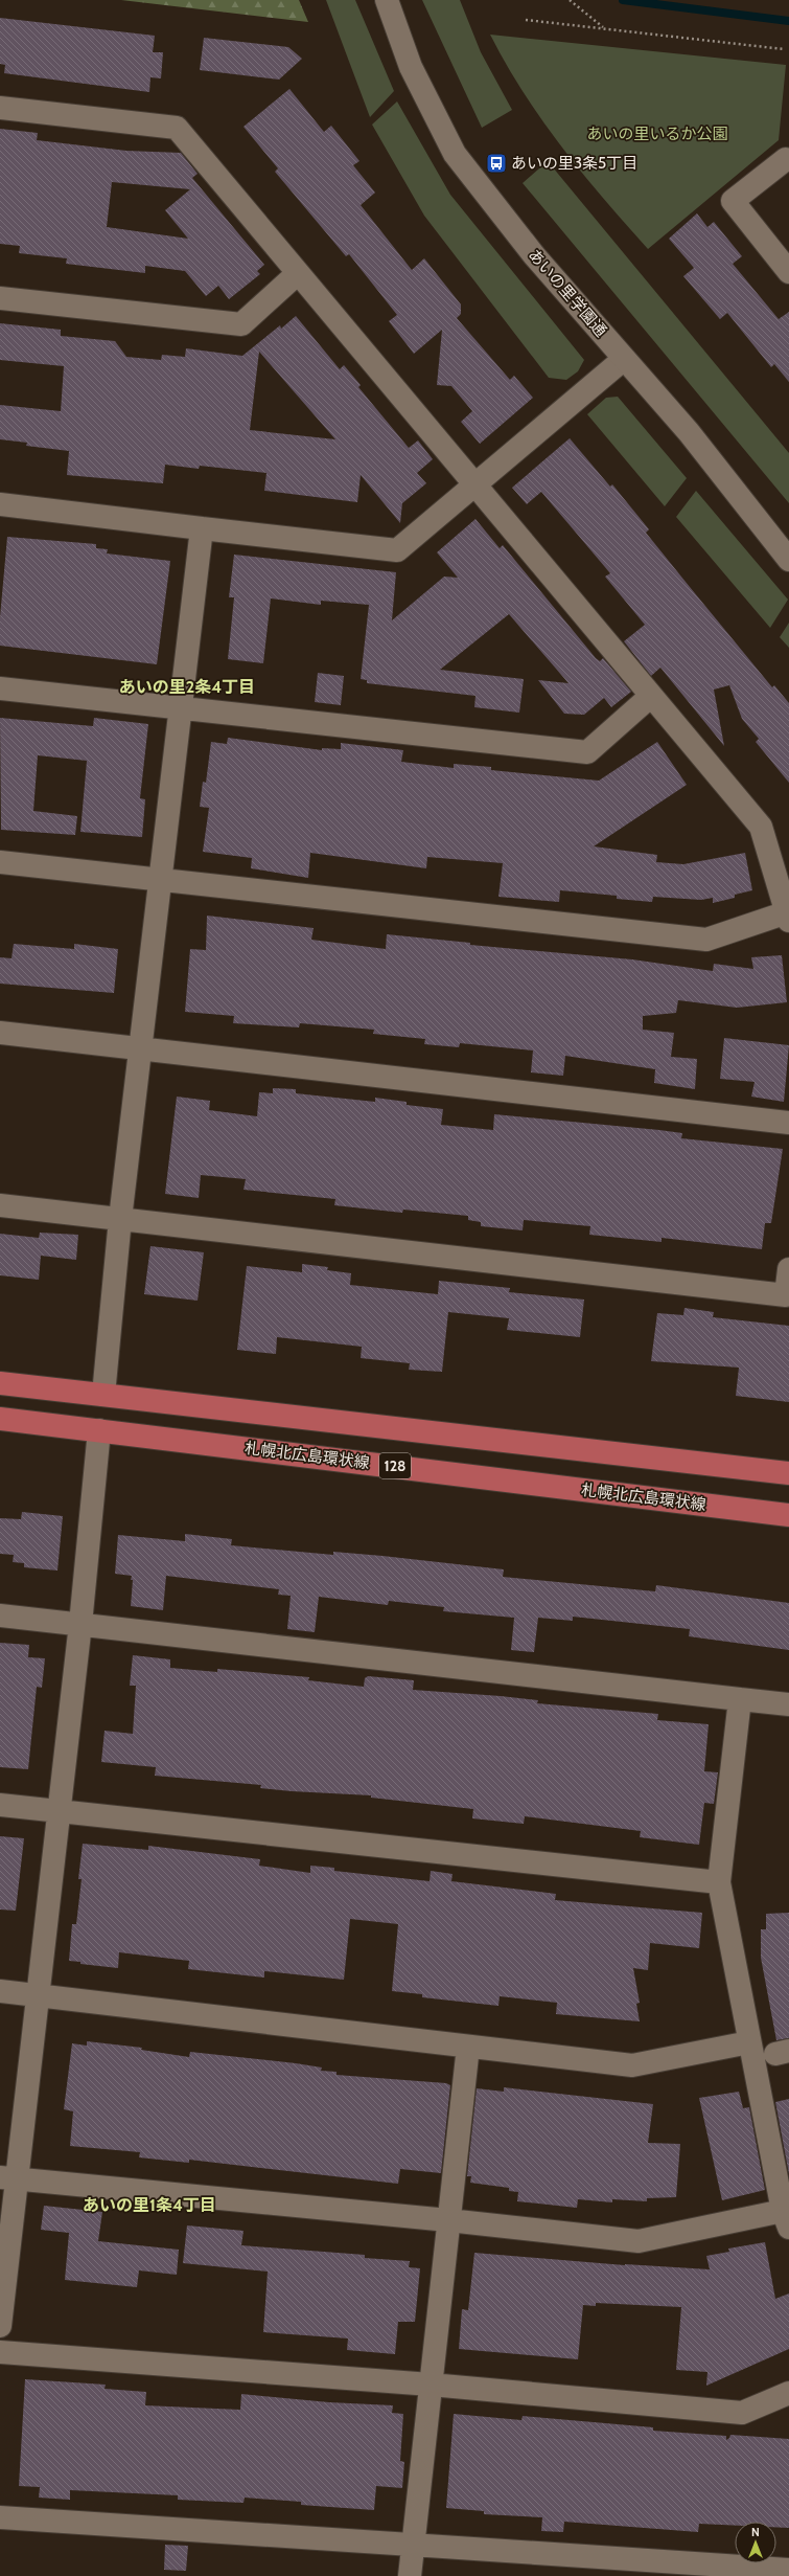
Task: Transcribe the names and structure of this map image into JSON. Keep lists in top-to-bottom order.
{
  "streets": {
    "main road": ["札幌北広島環状線", "128"],
    "street": ["あいの里学園通"]
  },
  "districts": ["あいの里2条4丁目", "あいの里1条4丁目"],
  "parks": ["あいの里いるか公園"],
  "places": {
    "bus stop": ["あいの里3条5丁目"]
  },
  "north": "top"
}
